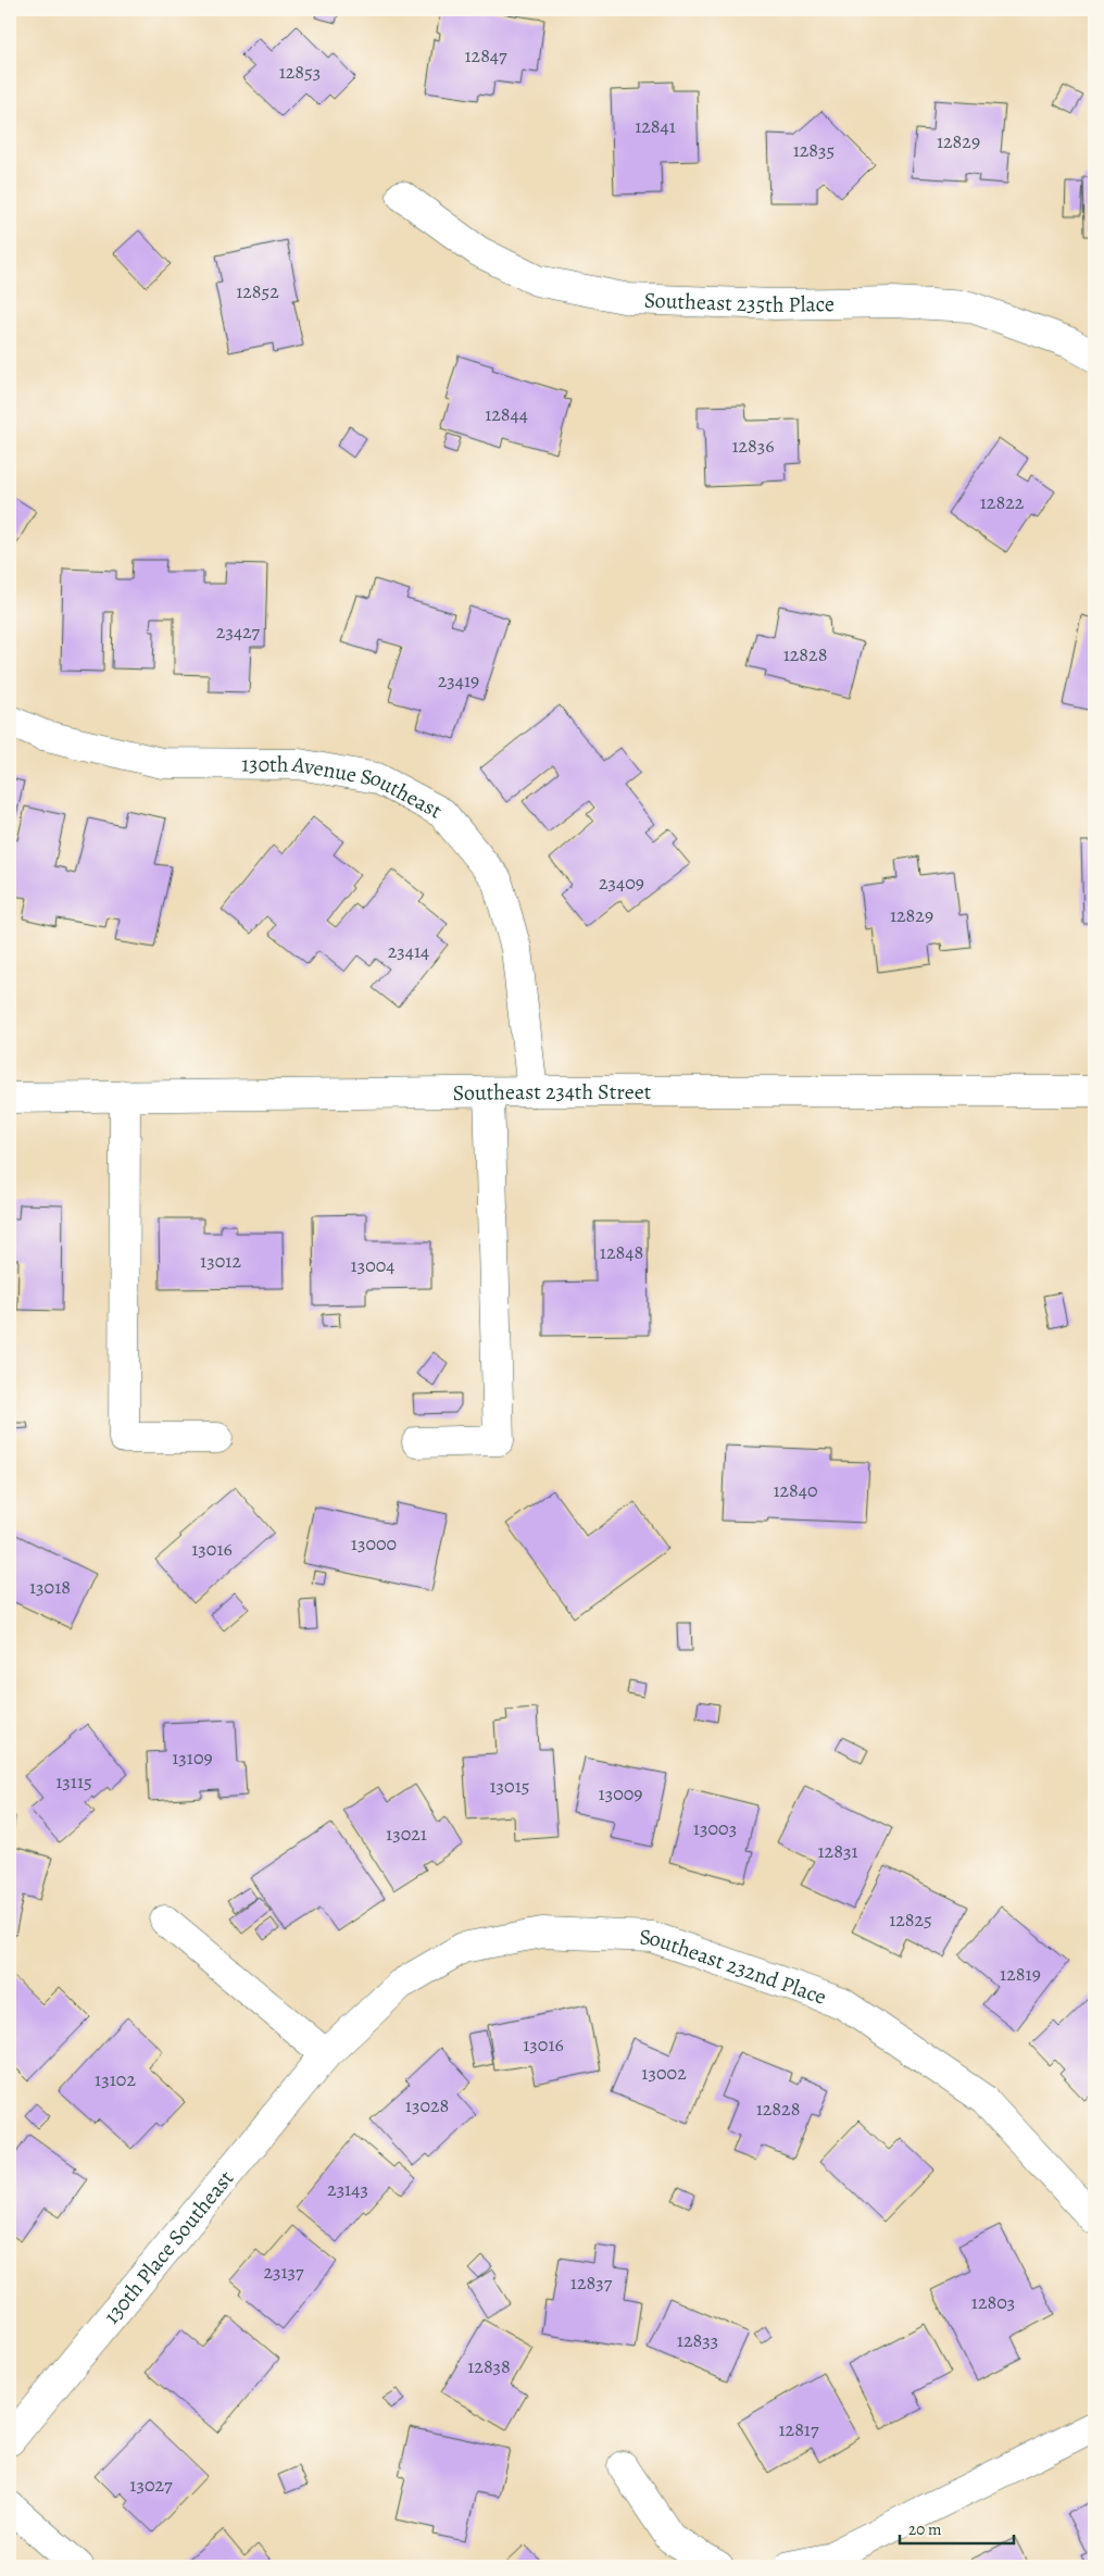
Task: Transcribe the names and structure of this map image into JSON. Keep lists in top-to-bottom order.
{
  "streets": {
    "street": [
      "Southeast 235th Place",
      "130th Avenue Southeast",
      "Southeast 234th Street",
      "Southeast 232nd Place",
      "130th Place Southeast"
    ]
  },
  "crossings": [
    ["130th Avenue Southeast", "Southeast 234th Street"],
    ["Southeast 232nd Place", "130th Place Southeast"]
  ],
  "house_numbers": [
    "12847",
    "12853",
    "12841",
    "12829",
    "12835",
    "12852",
    "12844",
    "12836",
    "12822",
    "23427",
    "12828",
    "23419",
    "23409",
    "12829",
    "23414",
    "12848",
    "13012",
    "13004",
    "12840",
    "13000",
    "13016",
    "13018",
    "13109",
    "13115",
    "13015",
    "13009",
    "13003",
    "13021",
    "12831",
    "12825",
    "12819",
    "13016",
    "13002",
    "13102",
    "13028",
    "12828",
    "23143",
    "23137",
    "12837",
    "12803",
    "12833",
    "12838",
    "12817",
    "13027"
  ],
  "scale_bar": "20 m"
}
